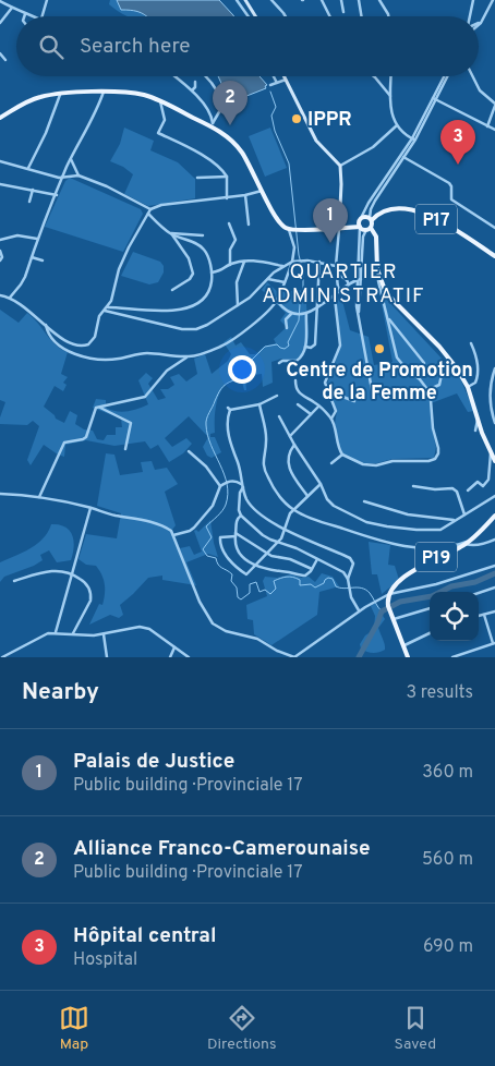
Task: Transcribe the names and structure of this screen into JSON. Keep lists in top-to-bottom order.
{
  "streets": {
    "main road": ["P17", "P19"]
  },
  "districts": ["QUARTIER ADMINISTRATIF"],
  "places": ["IPPR", "Centre de Promotion de la Femme"],
  "page": {
    "search": "Search here",
    "pins": ["2", "3", "1"],
    "heading": ["Nearby", "3 results"],
    "list": [
      {
        "mark": "1",
        "name": "Palais de Justice",
        "note": "Public building · Provinciale 17",
        "value": "360 m"
      },
      {
        "mark": "2",
        "name": "Alliance Franco-Camerounaise",
        "note": "Public building · Provinciale 17",
        "value": "560 m"
      },
      {
        "mark": "3",
        "name": "Hôpital central",
        "note": "Hospital",
        "value": "690 m"
      }
    ],
    "nav": ["Map", "Directions", "Saved"]
  }
}
